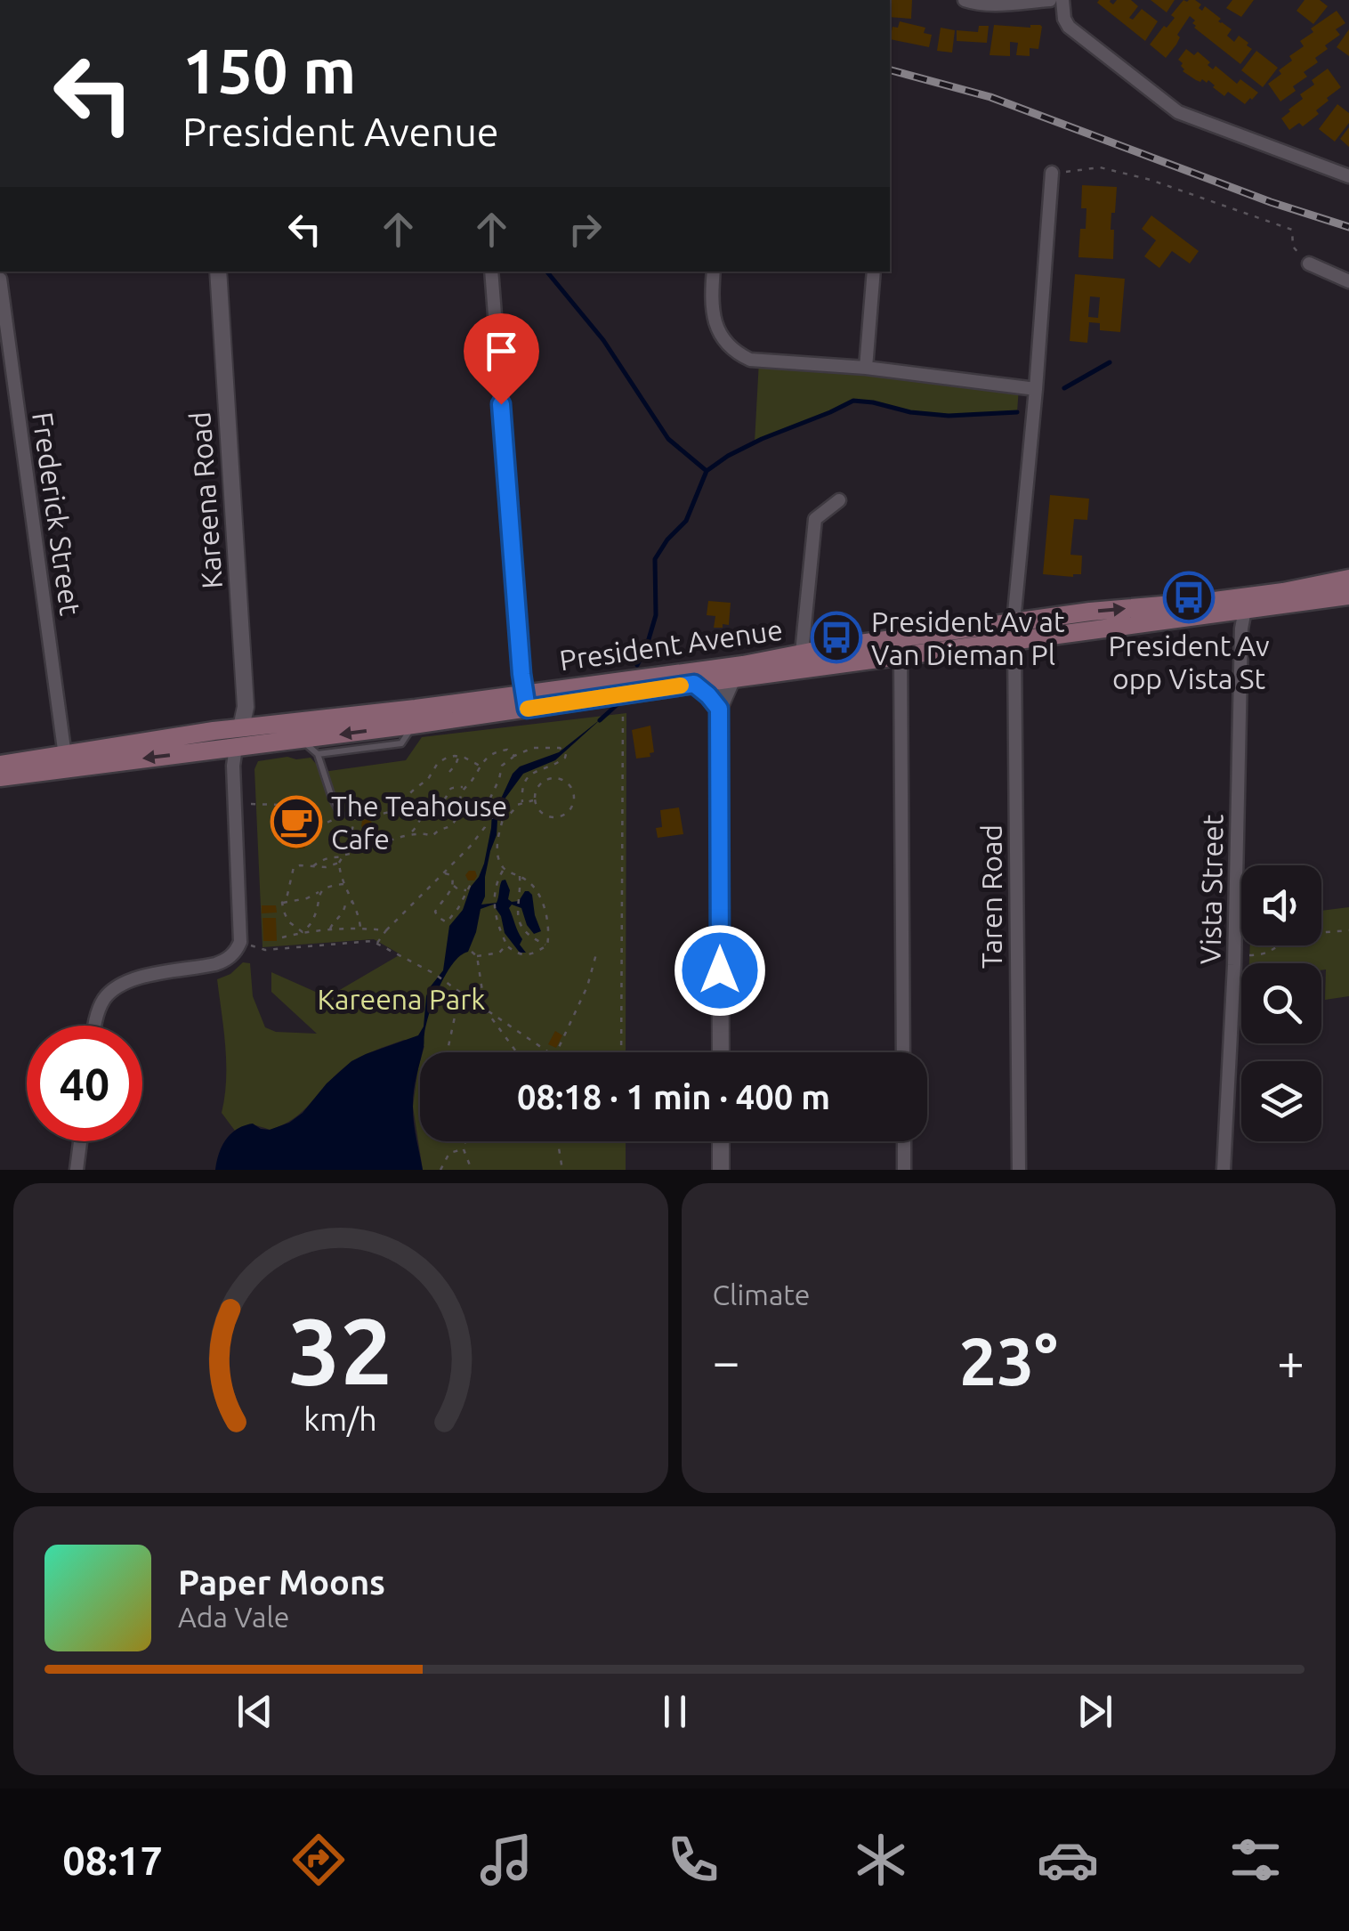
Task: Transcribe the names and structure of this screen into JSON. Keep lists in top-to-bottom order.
{
  "streets": {
    "main road": ["President Avenue"],
    "street": [
      "Kareena Road",
      "Frederick Street",
      "Vista Street",
      "Taren Road"
    ]
  },
  "crossings": [
    ["Kareena Road", "President Avenue"],
    ["Frederick Street", "President Avenue"],
    ["President Avenue", "Vista Street"],
    ["President Avenue", "Taren Road"]
  ],
  "parks": ["Kareena Park"],
  "places": {
    "bus stop": ["President Av opp Vista St", "President Av at Van Dieman Pl"],
    "cafe": ["The Teahouse Cafe"]
  },
  "page": {
    "turn": ["150 m", "President Avenue"],
    "limit": "40",
    "trip": "08:18 · 1 min · 400 m",
    "tile": "Climate",
    "heat": ["−", "23°", "+"],
    "song": ["Paper Moons", "Ada Vale"],
    "tabs": "08:17",
    "gauge": ["32", "km/h"]
  }
}
